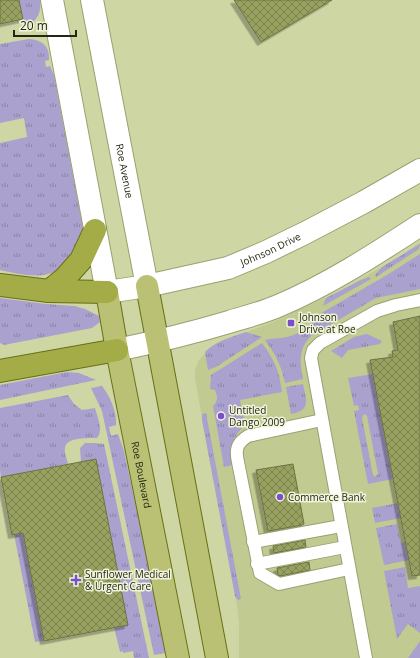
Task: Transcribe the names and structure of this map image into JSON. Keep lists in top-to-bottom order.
{
  "streets": {
    "main road": ["Roe Avenue", "Johnson Drive", "Roe Boulevard"]
  },
  "crossings": [
    ["Roe Avenue", "Johnson Drive"],
    ["Johnson Drive", "Roe Boulevard"]
  ],
  "places": {
    "transit": ["Johnson Drive at Roe"],
    "other": ["Untitled Dango 2009", "Commerce Bank"],
    "health": ["Sunflower Medical & Urgent Care"]
  },
  "scale_bar": "20 m"
}
